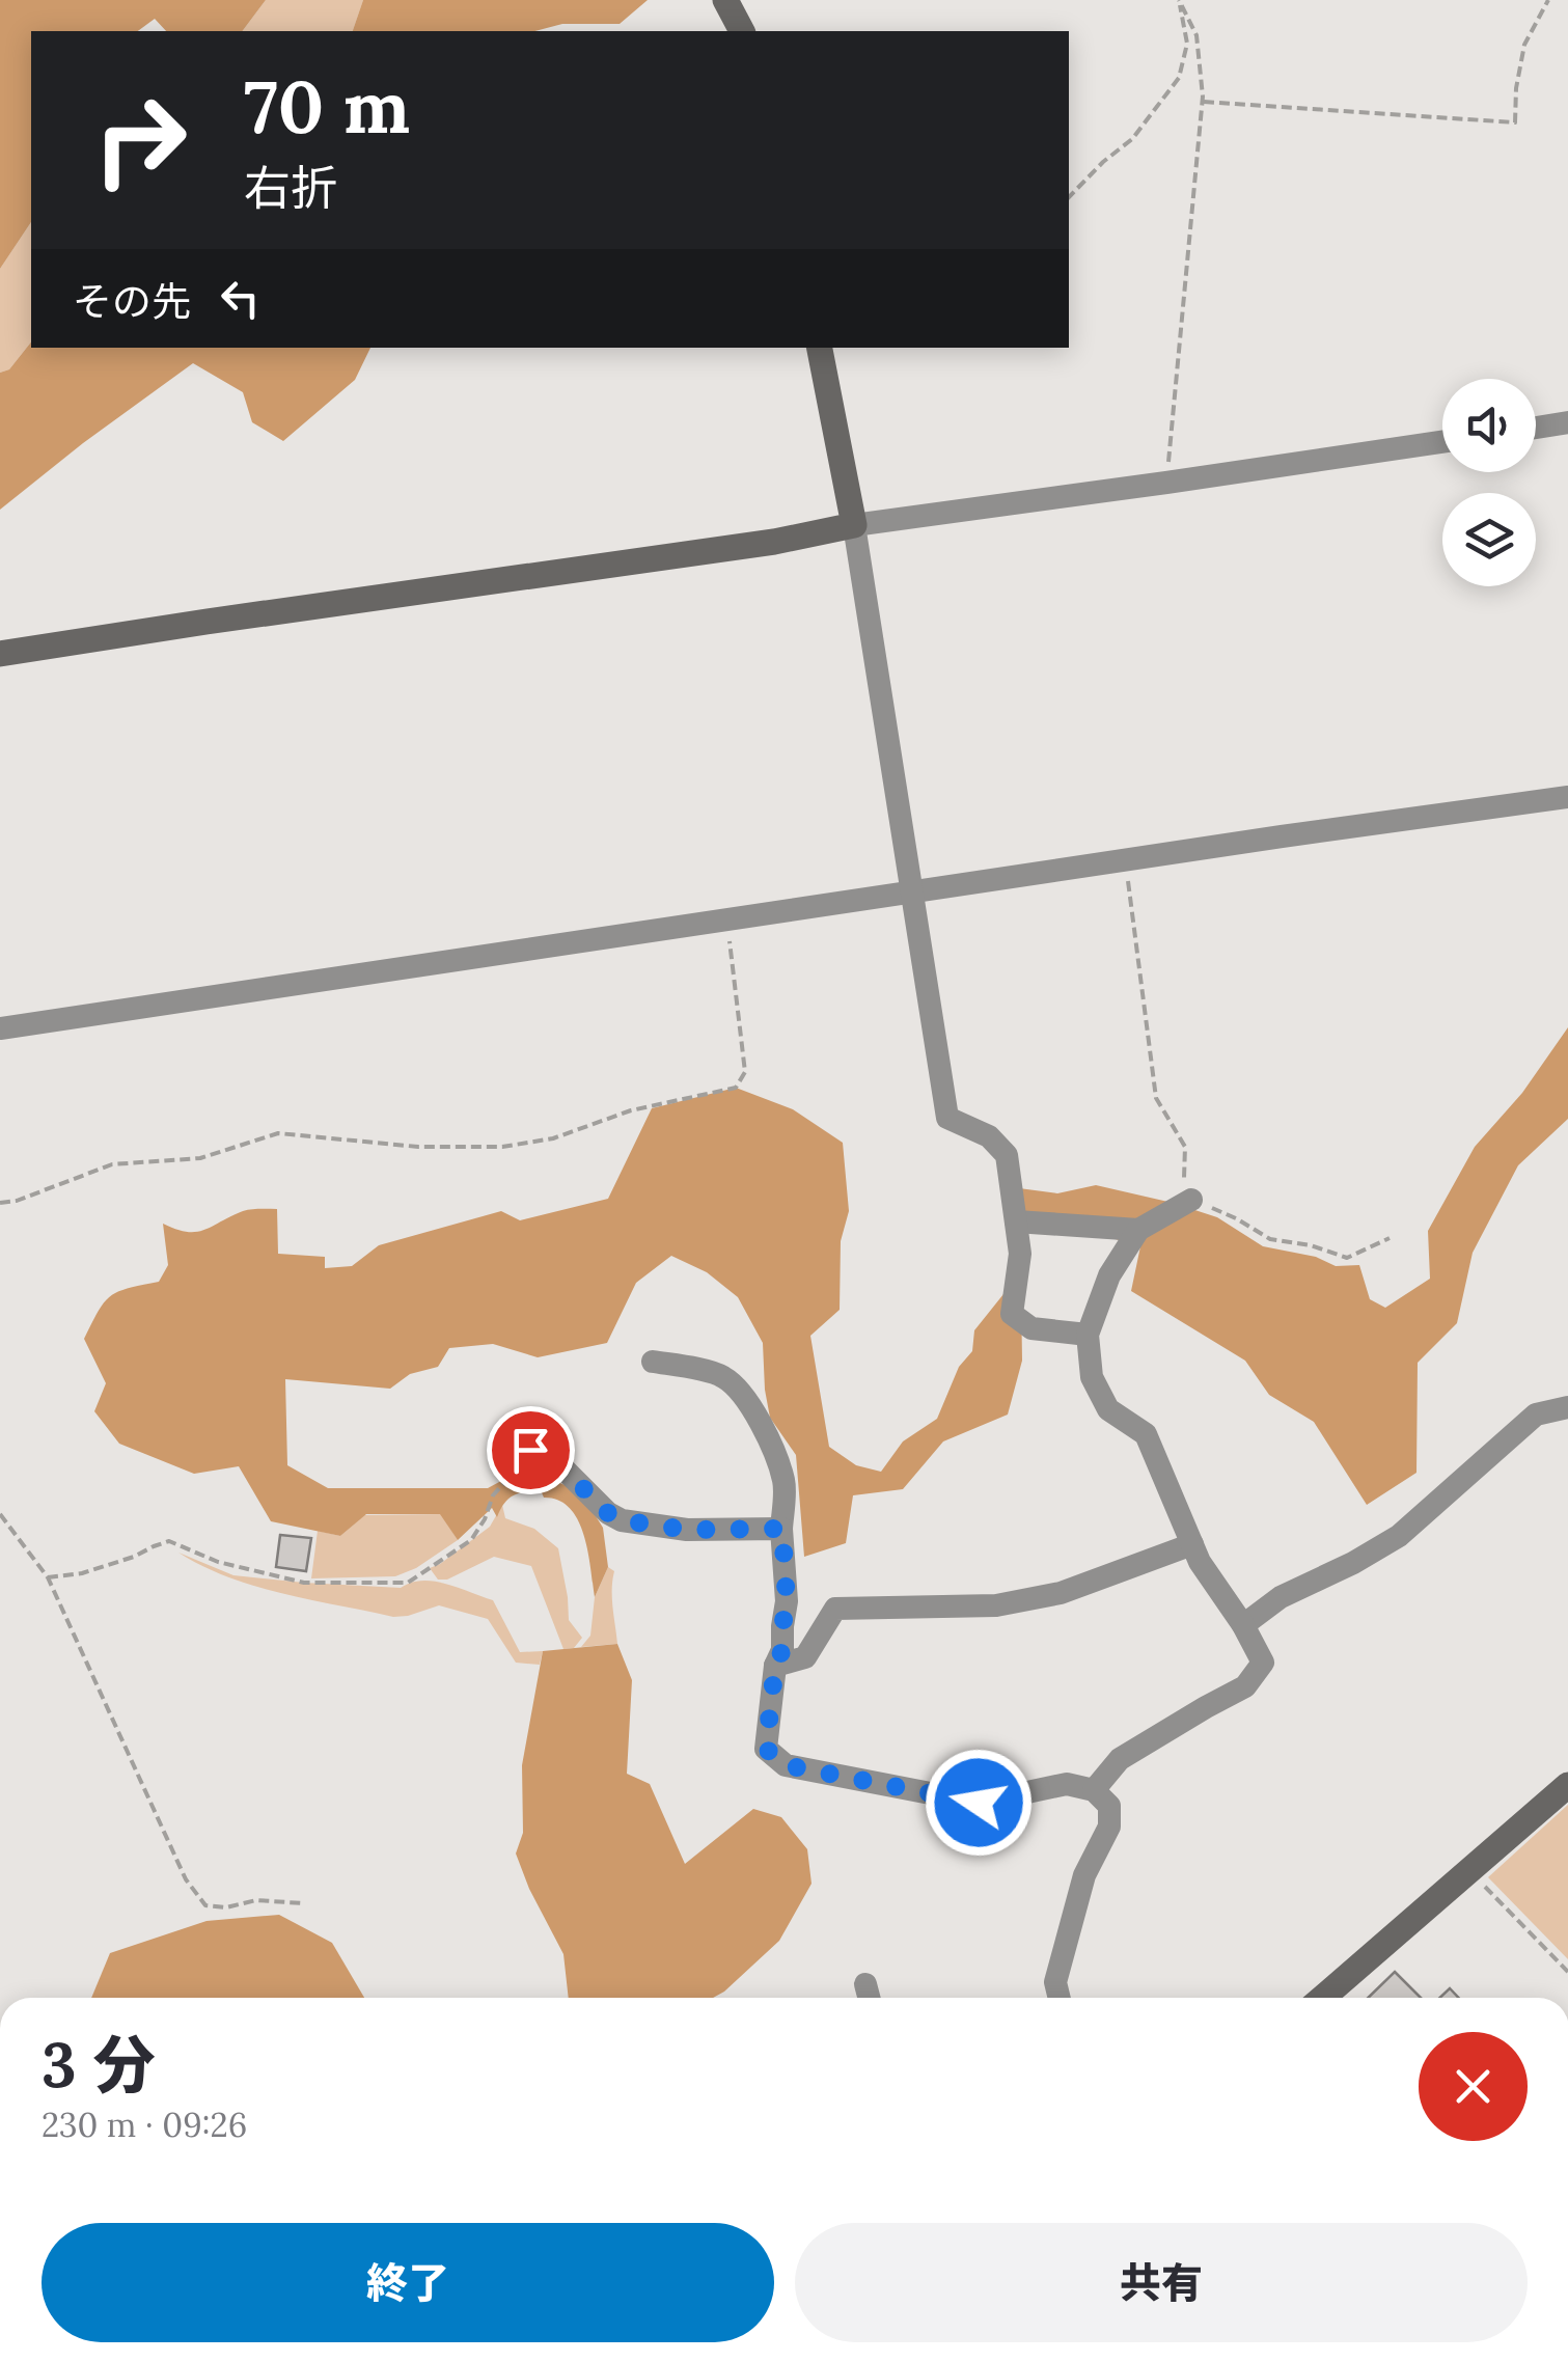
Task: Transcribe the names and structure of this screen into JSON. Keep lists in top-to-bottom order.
{
  "page": {
    "turn": ["70 m", "右折"],
    "then": "その先",
    "heading": ["3 分", "230 m · 09:26"],
    "buttons": ["終了", "共有"]
  }
}
